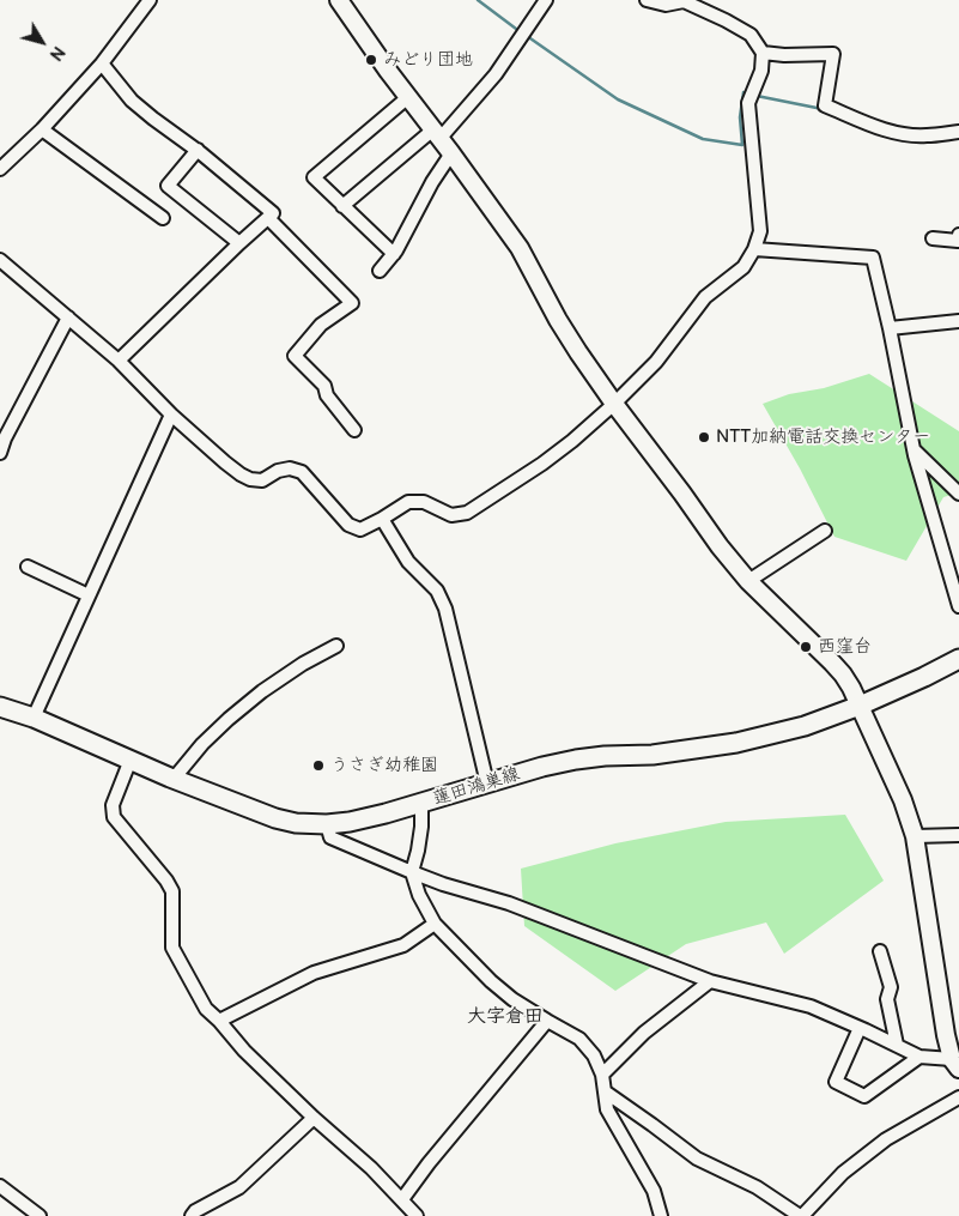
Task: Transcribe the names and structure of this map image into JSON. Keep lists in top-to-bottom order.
{
  "streets": {
    "main road": ["蓮田鴻巣線"]
  },
  "districts": ["大字倉田"],
  "places": [
    "みどり団地",
    "NTT加納電話交換センター",
    "西窪台",
    "うさぎ幼稚園"
  ],
  "north": "bottom right"
}
